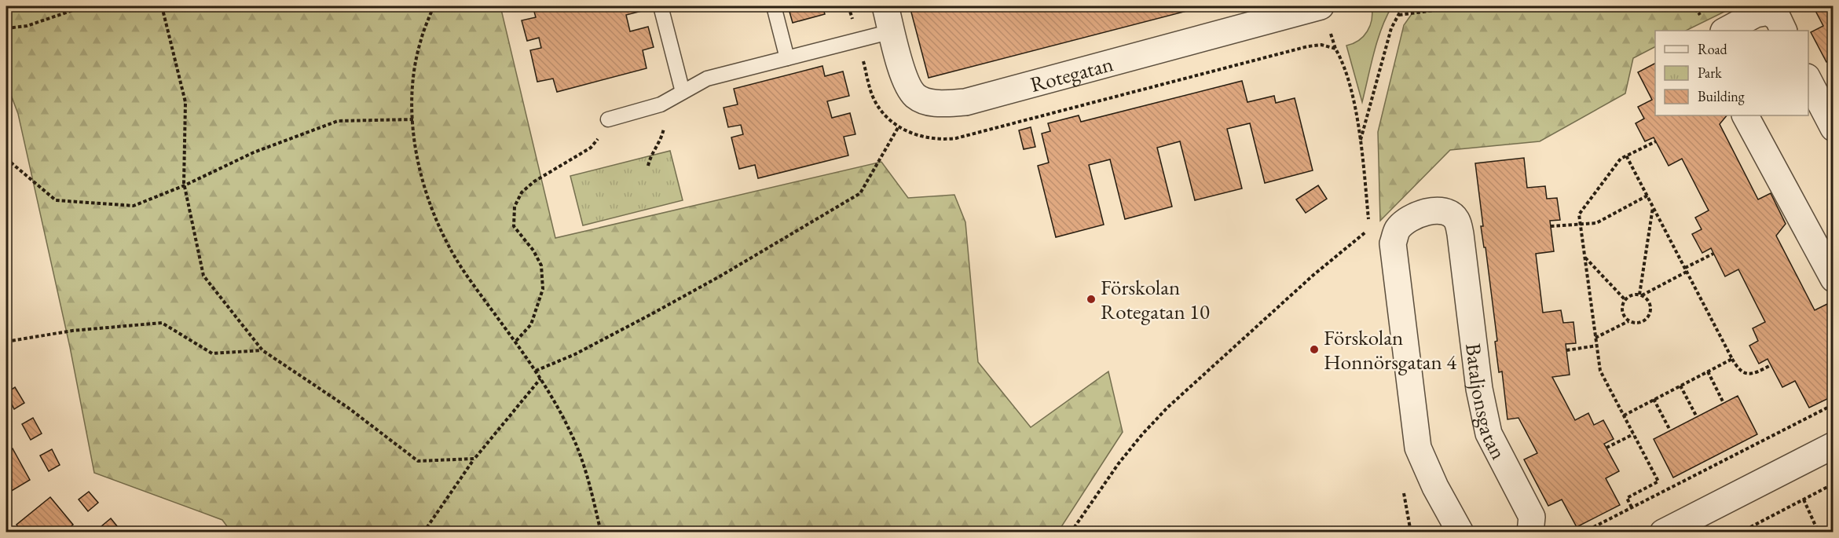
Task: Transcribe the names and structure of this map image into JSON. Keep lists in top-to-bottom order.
{
  "streets": {
    "street": ["Rotegatan", "Bataljonsgatan"]
  },
  "places": ["Förskolan Rotegatan 10", "Förskolan Honnörsgatan 4"],
  "legend": ["Road", "Park", "Building"]
}
